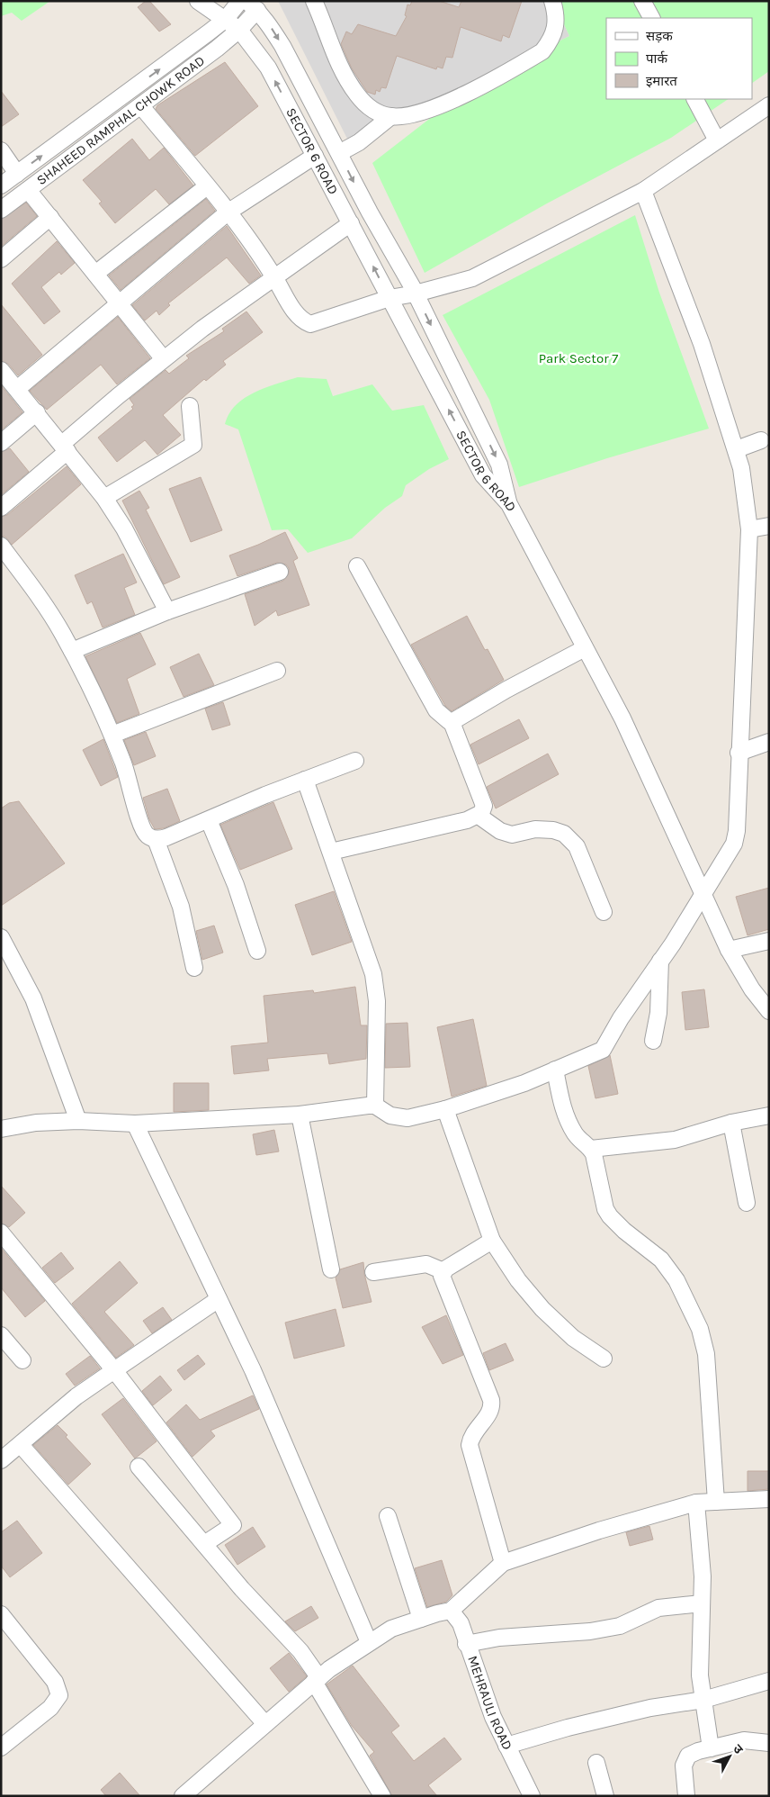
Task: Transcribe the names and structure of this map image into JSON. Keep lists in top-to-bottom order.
{
  "streets": {
    "street": ["SHAHEED RAMPHAL CHOWK ROAD", "SECTOR 6 ROAD", "MEHRAULI ROAD"]
  },
  "crossings": [
    ["SHAHEED RAMPHAL CHOWK ROAD", "SECTOR 6 ROAD"]
  ],
  "parks": ["Park Sector 7"],
  "legend": ["सड़क", "पार्क", "इमारत"],
  "north": "top right"
}
